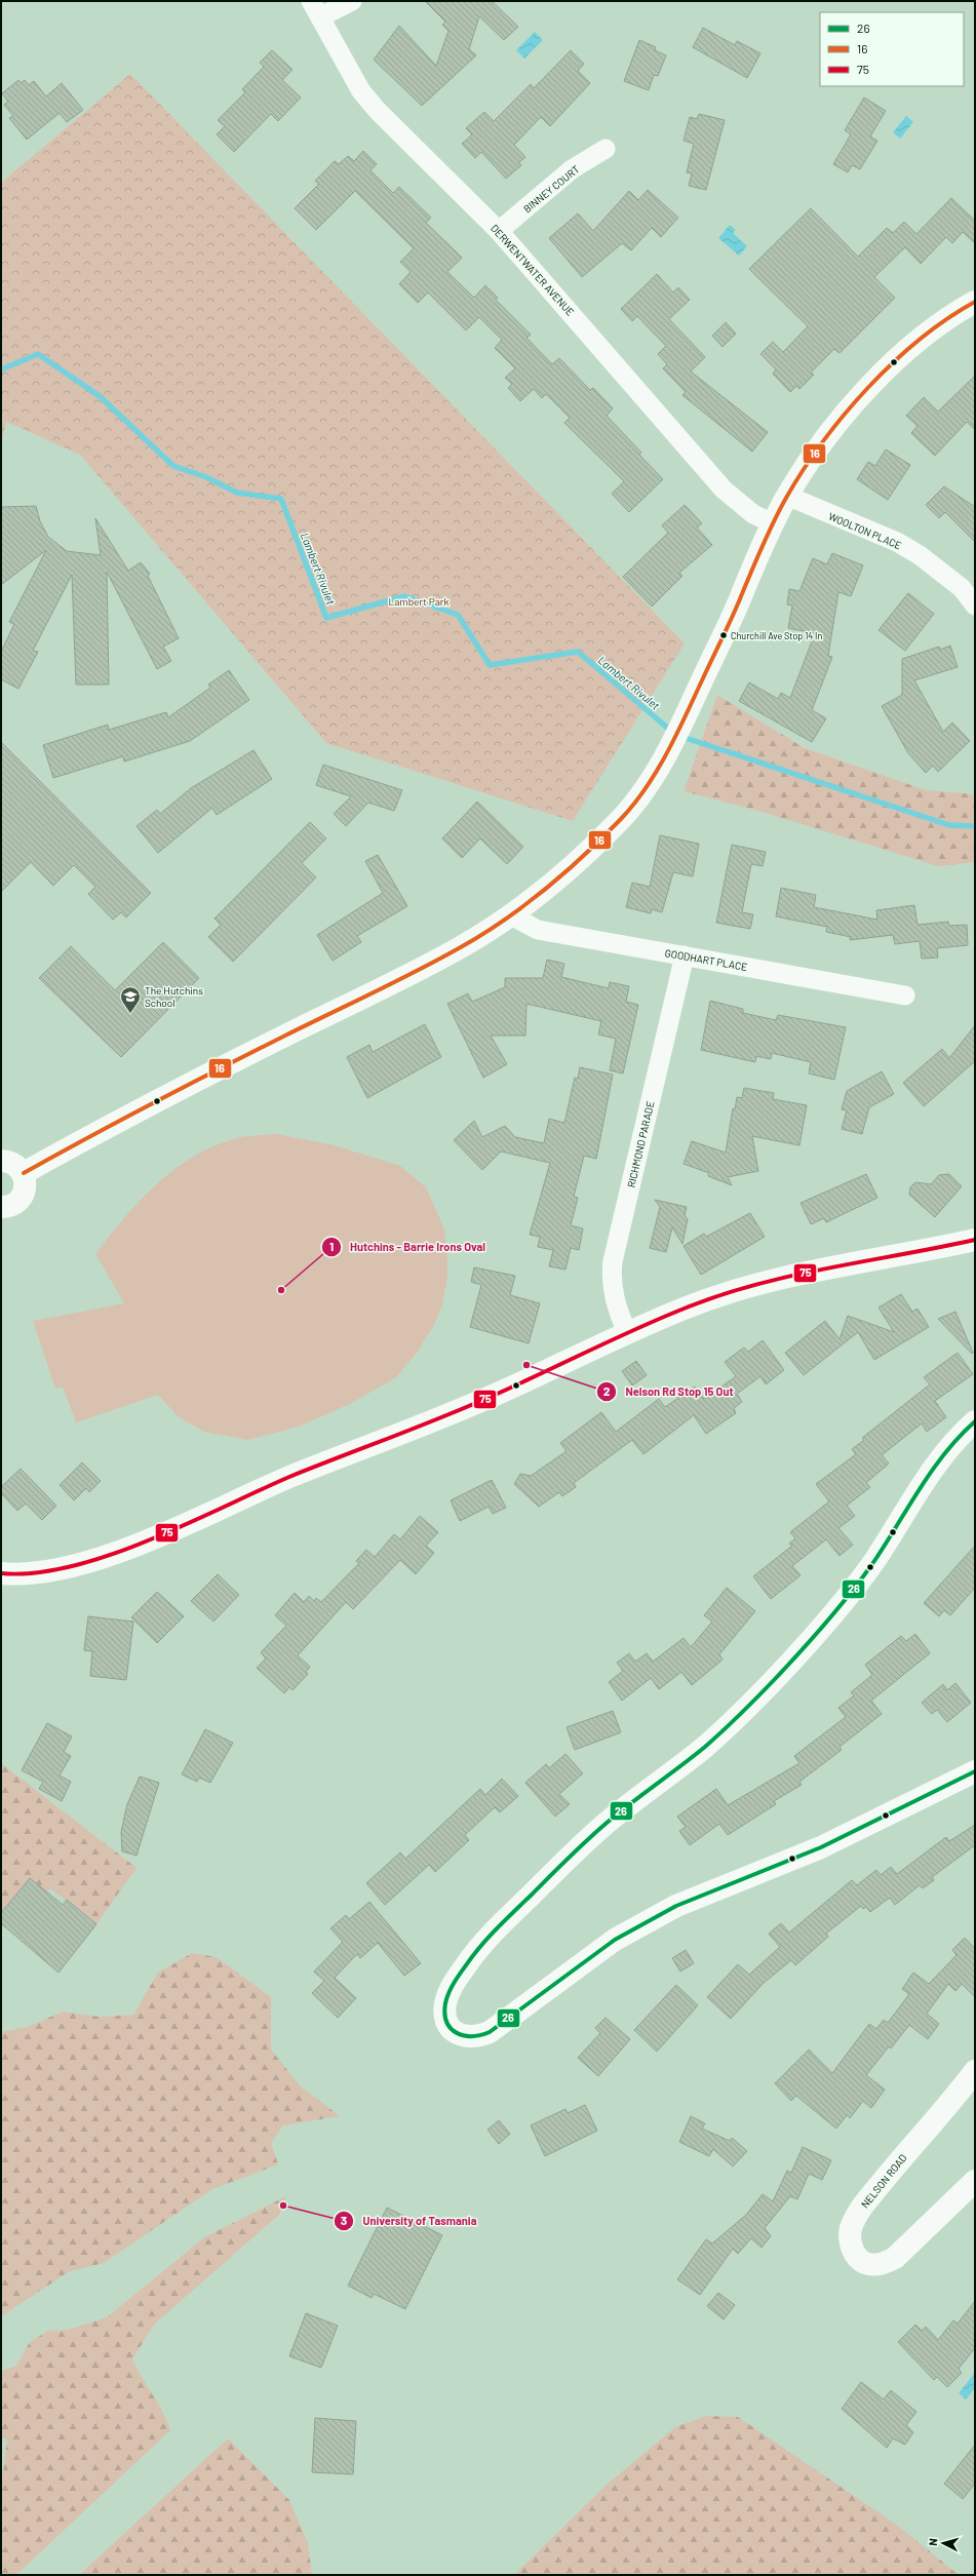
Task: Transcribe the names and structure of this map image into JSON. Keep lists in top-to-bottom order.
{
  "streets": {
    "street": [
      "BINNEY COURT",
      "DERWENTWATER AVENUE",
      "WOOLTON PLACE",
      "GOODHART PLACE",
      "RICHMOND PARADE",
      "NELSON ROAD"
    ]
  },
  "crossings": [
    ["BINNEY COURT", "DERWENTWATER AVENUE"],
    ["GOODHART PLACE", "RICHMOND PARADE"]
  ],
  "water": ["Lambert Rivulet"],
  "parks": ["Lambert Park"],
  "places": {
    "other": [
      "Churchill Ave Stop 14 In",
      "Hutchins - Barrie Irons Oval",
      "Nelson Rd Stop 15 Out",
      "University of Tasmania"
    ],
    "school or university": ["The Hutchins School"]
  },
  "lines": ["transit line 16", "transit line 75", "transit line 26"],
  "legend": ["26", "16", "75"],
  "north": "left"
}
